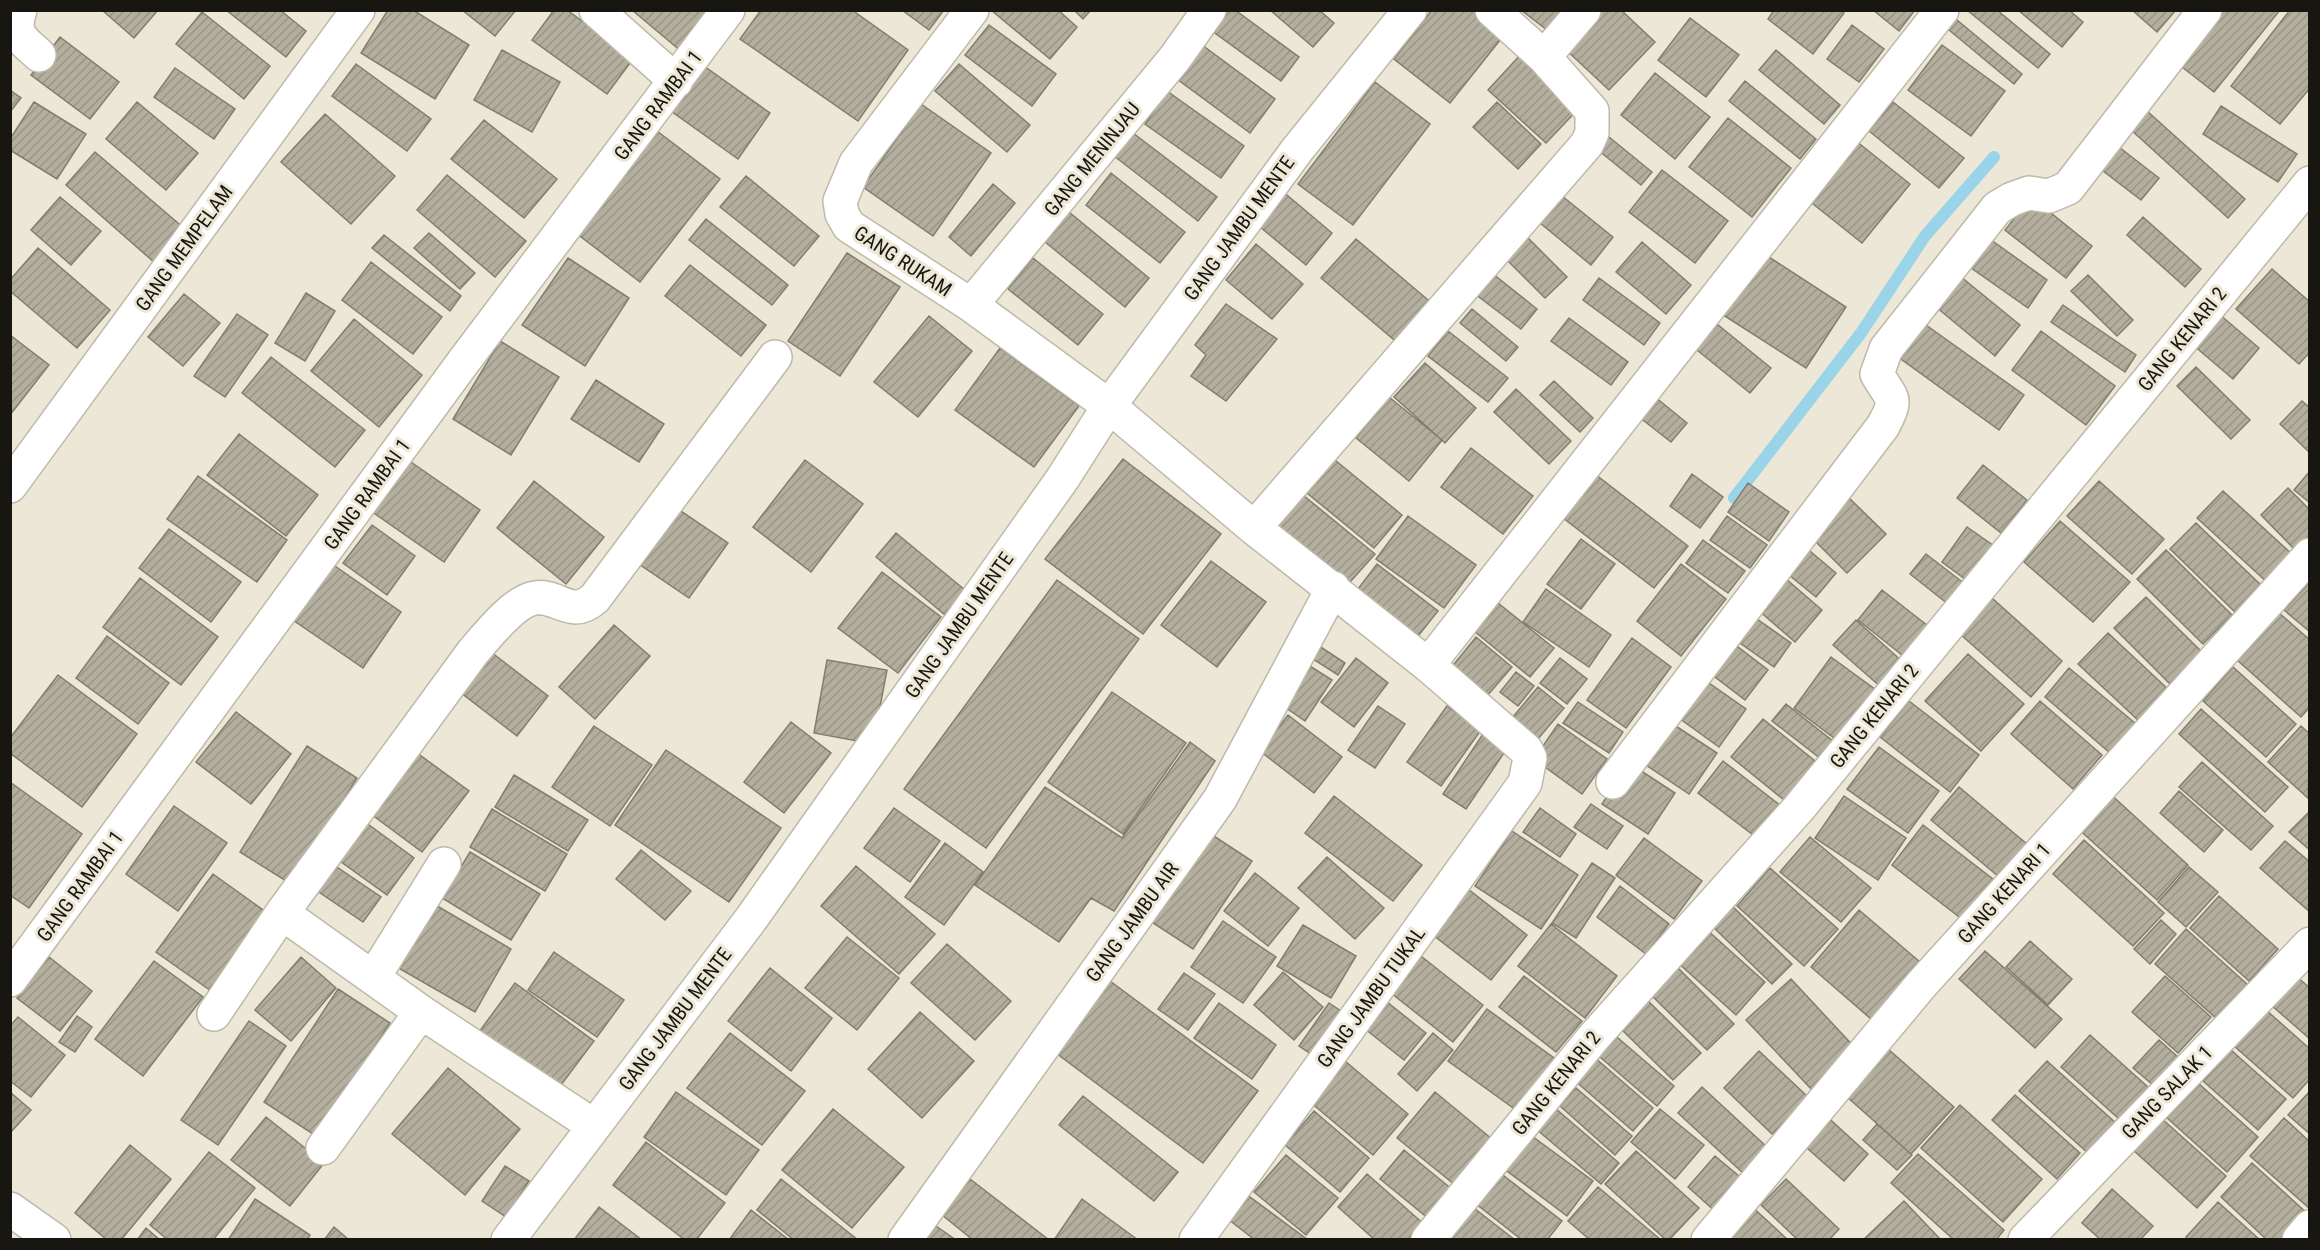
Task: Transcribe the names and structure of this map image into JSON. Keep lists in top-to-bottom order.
{
  "streets": {
    "street": [
      "GANG RAMBAI 1",
      "GANG MENINJAU",
      "GANG JAMBU MENTE",
      "GANG MEMPELAM",
      "GANG RUKAM",
      "GANG KENARI 2",
      "GANG KENARI 1",
      "GANG JAMBU AIR",
      "GANG JAMBU TUKAL",
      "GANG SALAK 1"
    ]
  },
  "crossings": [
    ["GANG MENINJAU", "GANG RUKAM"],
    ["GANG JAMBU MENTE", "GANG RUKAM"],
    ["GANG RUKAM", "GANG JAMBU AIR"],
    ["GANG RUKAM", "GANG JAMBU TUKAL"]
  ]
}
